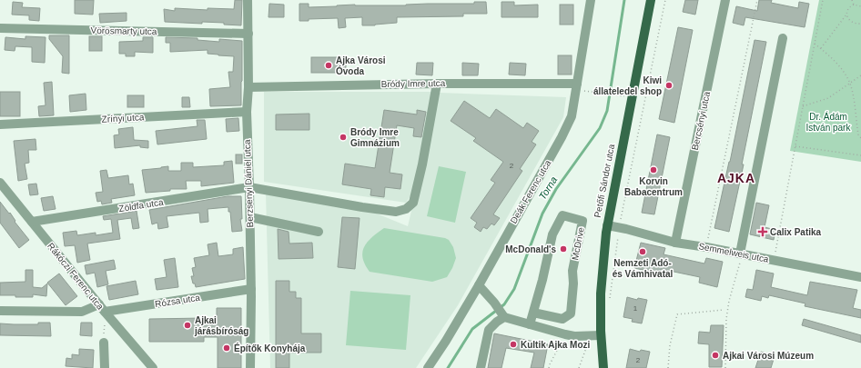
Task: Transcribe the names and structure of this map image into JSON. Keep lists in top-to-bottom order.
{
  "streets": {
    "main road": ["Petőfi Sándor utca"],
    "street": [
      "Vörösmarty utca",
      "Bródy Imre utca",
      "Zrínyi utca",
      "Bercsényi utca",
      "Berzsenyi Dániel utca",
      "Deák Ferenc utca",
      "Zöldfa utca",
      "McDrive",
      "Semmelweis utca",
      "Rákóczi Ferenc utca",
      "Rózsa utca"
    ]
  },
  "crossings": [
    ["Vörösmarty utca", "Berzsenyi Dániel utca"],
    ["Bródy Imre utca", "Berzsenyi Dániel utca"],
    ["Bródy Imre utca", "Deák Ferenc utca"],
    ["Bródy Imre utca", "Zöldfa utca"],
    ["Zrínyi utca", "Berzsenyi Dániel utca"],
    ["Bercsényi utca", "Semmelweis utca"],
    ["Petőfi Sándor utca", "Semmelweis utca"],
    ["Berzsenyi Dániel utca", "Zöldfa utca"],
    ["Berzsenyi Dániel utca", "Rózsa utca"],
    ["Zöldfa utca", "Rákóczi Ferenc utca"],
    ["Rákóczi Ferenc utca", "Rózsa utca"]
  ],
  "districts": ["AJKA"],
  "water": ["Torna"],
  "parks": ["Dr. Ádám István park"],
  "places": {
    "other": [
      "Ajka Városi Óvoda",
      "Kiwi állateledel shop",
      "Bródy Imre Gimnázium",
      "Korvin Babacentrum",
      "McDonald's",
      "Nemzeti Adó- és Vámhivatal",
      "Ajkai járásbíróság",
      "Kultik Ajka Mozi",
      "Építők Konyhája",
      "Ajkai Városi Múzeum"
    ],
    "health": ["Calix Patika"]
  },
  "house_numbers": ["2", "1", "2"]
}
